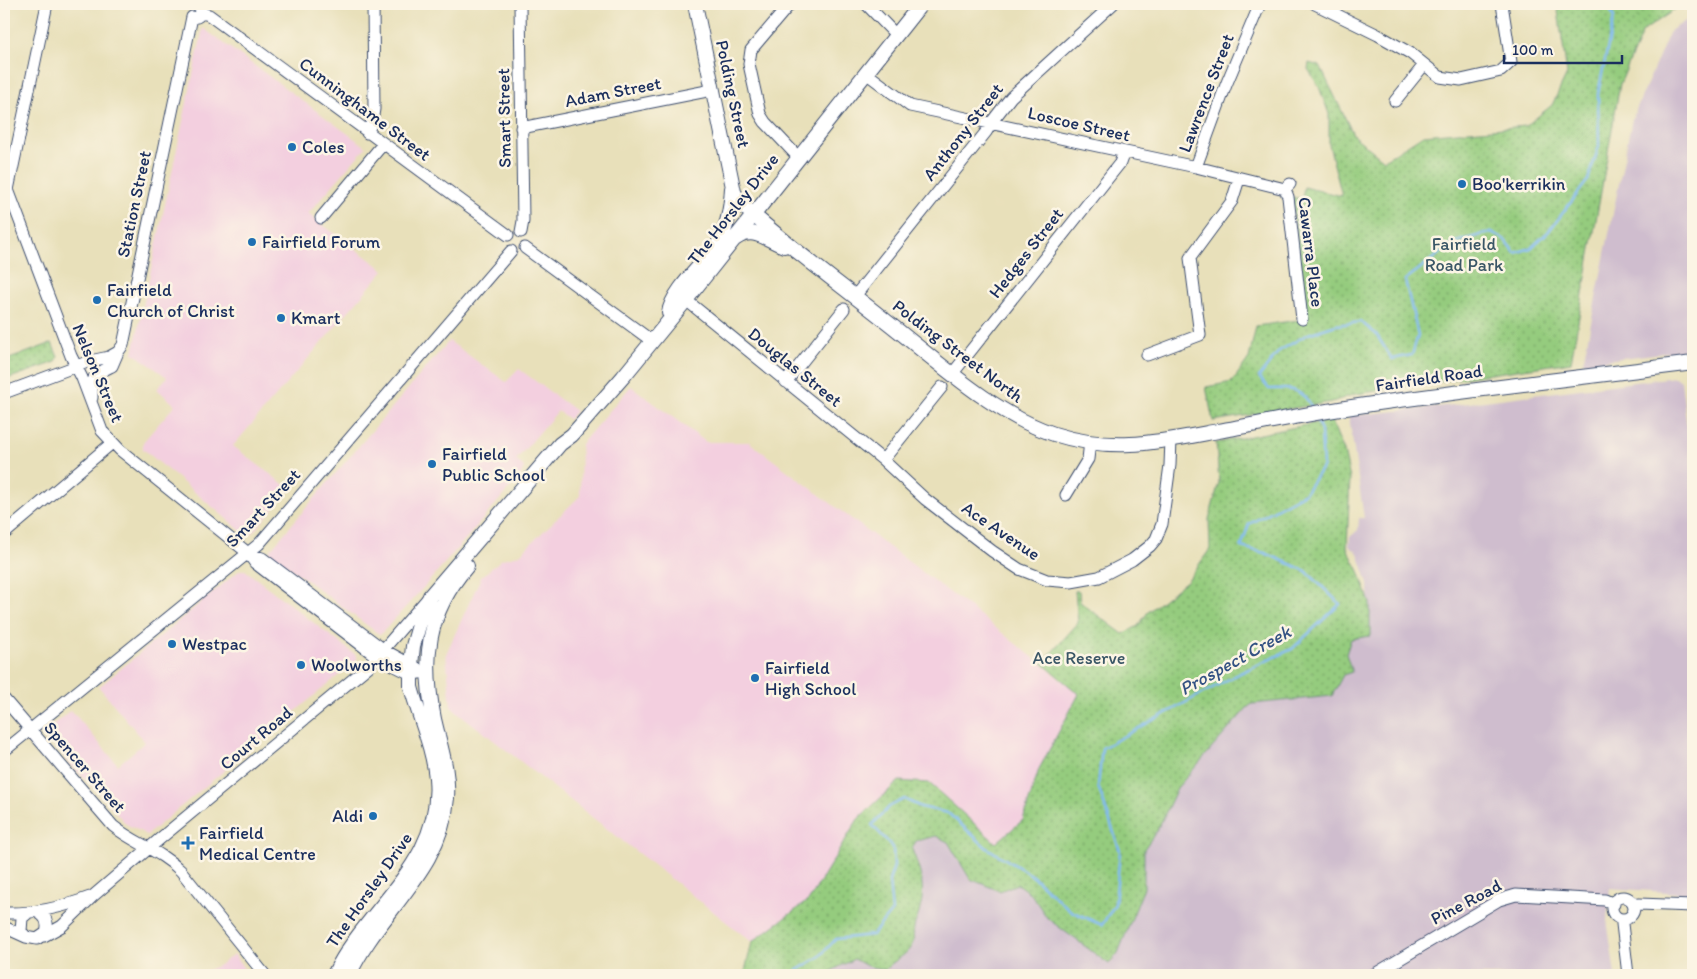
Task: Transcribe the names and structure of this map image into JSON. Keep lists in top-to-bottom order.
{
  "streets": {
    "main road": [
      "Polding Street",
      "The Horsley Drive",
      "Polding Street North",
      "Fairfield Road"
    ],
    "street": [
      "Adam Street",
      "Lawrence Street",
      "Cunninghame Street",
      "Smart Street",
      "Loscoe Street",
      "Anthony Street",
      "Station Street",
      "Cawarra Place",
      "Hedges Street",
      "Douglas Street",
      "Nelson Street",
      "Ace Avenue",
      "Court Road",
      "Spencer Street",
      "Pine Road"
    ]
  },
  "crossings": [
    ["Adam Street", "Polding Street"],
    ["Adam Street", "Smart Street"],
    ["Lawrence Street", "Loscoe Street"],
    ["Polding Street", "The Horsley Drive"],
    ["Polding Street", "Polding Street North"],
    ["Cunninghame Street", "Smart Street"],
    ["Cunninghame Street", "Station Street"],
    ["Smart Street", "Nelson Street"],
    ["Smart Street", "Spencer Street"],
    ["Loscoe Street", "Anthony Street"],
    ["Loscoe Street", "The Horsley Drive"],
    ["Loscoe Street", "Cawarra Place"],
    ["Loscoe Street", "Hedges Street"],
    ["Anthony Street", "Polding Street North"],
    ["The Horsley Drive", "Polding Street North"],
    ["The Horsley Drive", "Douglas Street"],
    ["The Horsley Drive", "Nelson Street"],
    ["The Horsley Drive", "Court Road"],
    ["Hedges Street", "Polding Street North"],
    ["Polding Street North", "Fairfield Road"],
    ["Polding Street North", "Ace Avenue"],
    ["Douglas Street", "Ace Avenue"],
    ["Nelson Street", "Court Road"],
    ["Fairfield Road", "Ace Avenue"],
    ["Court Road", "Spencer Street"]
  ],
  "water": ["Prospect Creek"],
  "parks": ["Fairfield Road Park", "Ace Reserve"],
  "places": {
    "other": [
      "Coles",
      "Boo'kerrikin",
      "Fairfield Forum",
      "Fairfield Church of Christ",
      "Kmart",
      "Fairfield Public School",
      "Westpac",
      "Woolworths",
      "Fairfield High School",
      "Aldi"
    ],
    "health": ["Fairfield Medical Centre"]
  },
  "scale_bar": "100 m"
}
